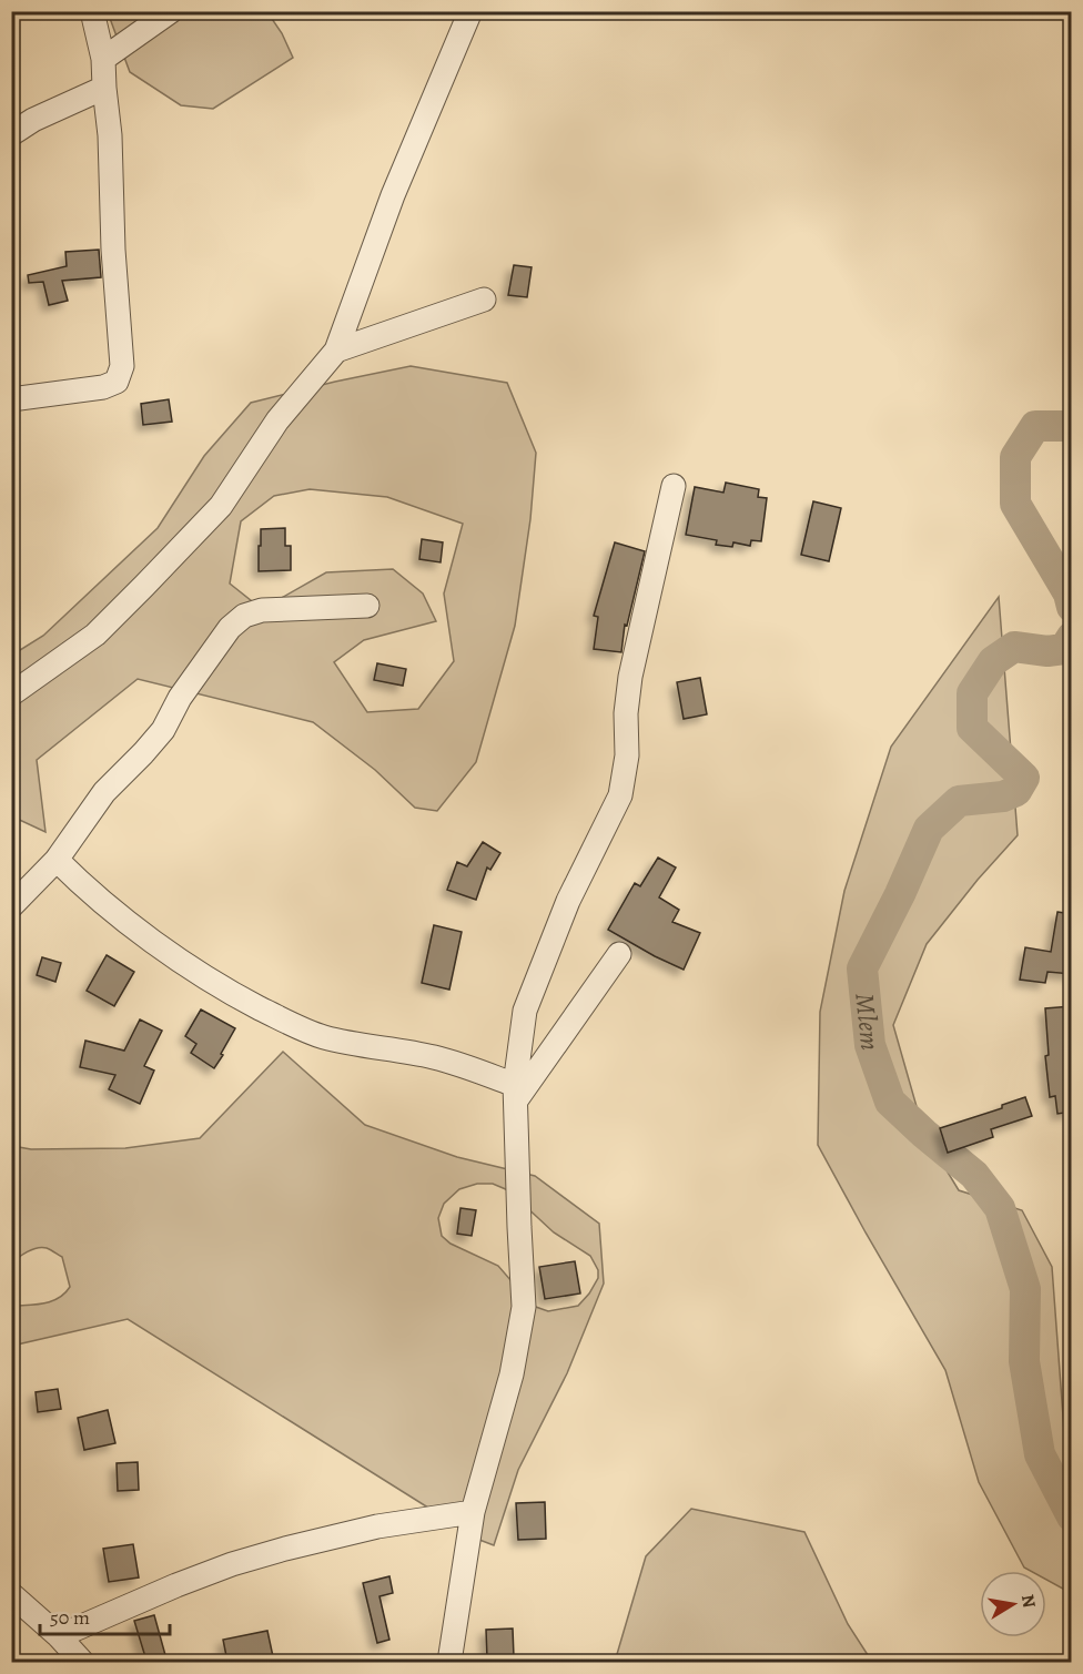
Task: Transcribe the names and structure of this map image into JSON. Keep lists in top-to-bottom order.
{
  "water": ["Mlem"],
  "scale_bar": "50 m",
  "north": "right"
}
